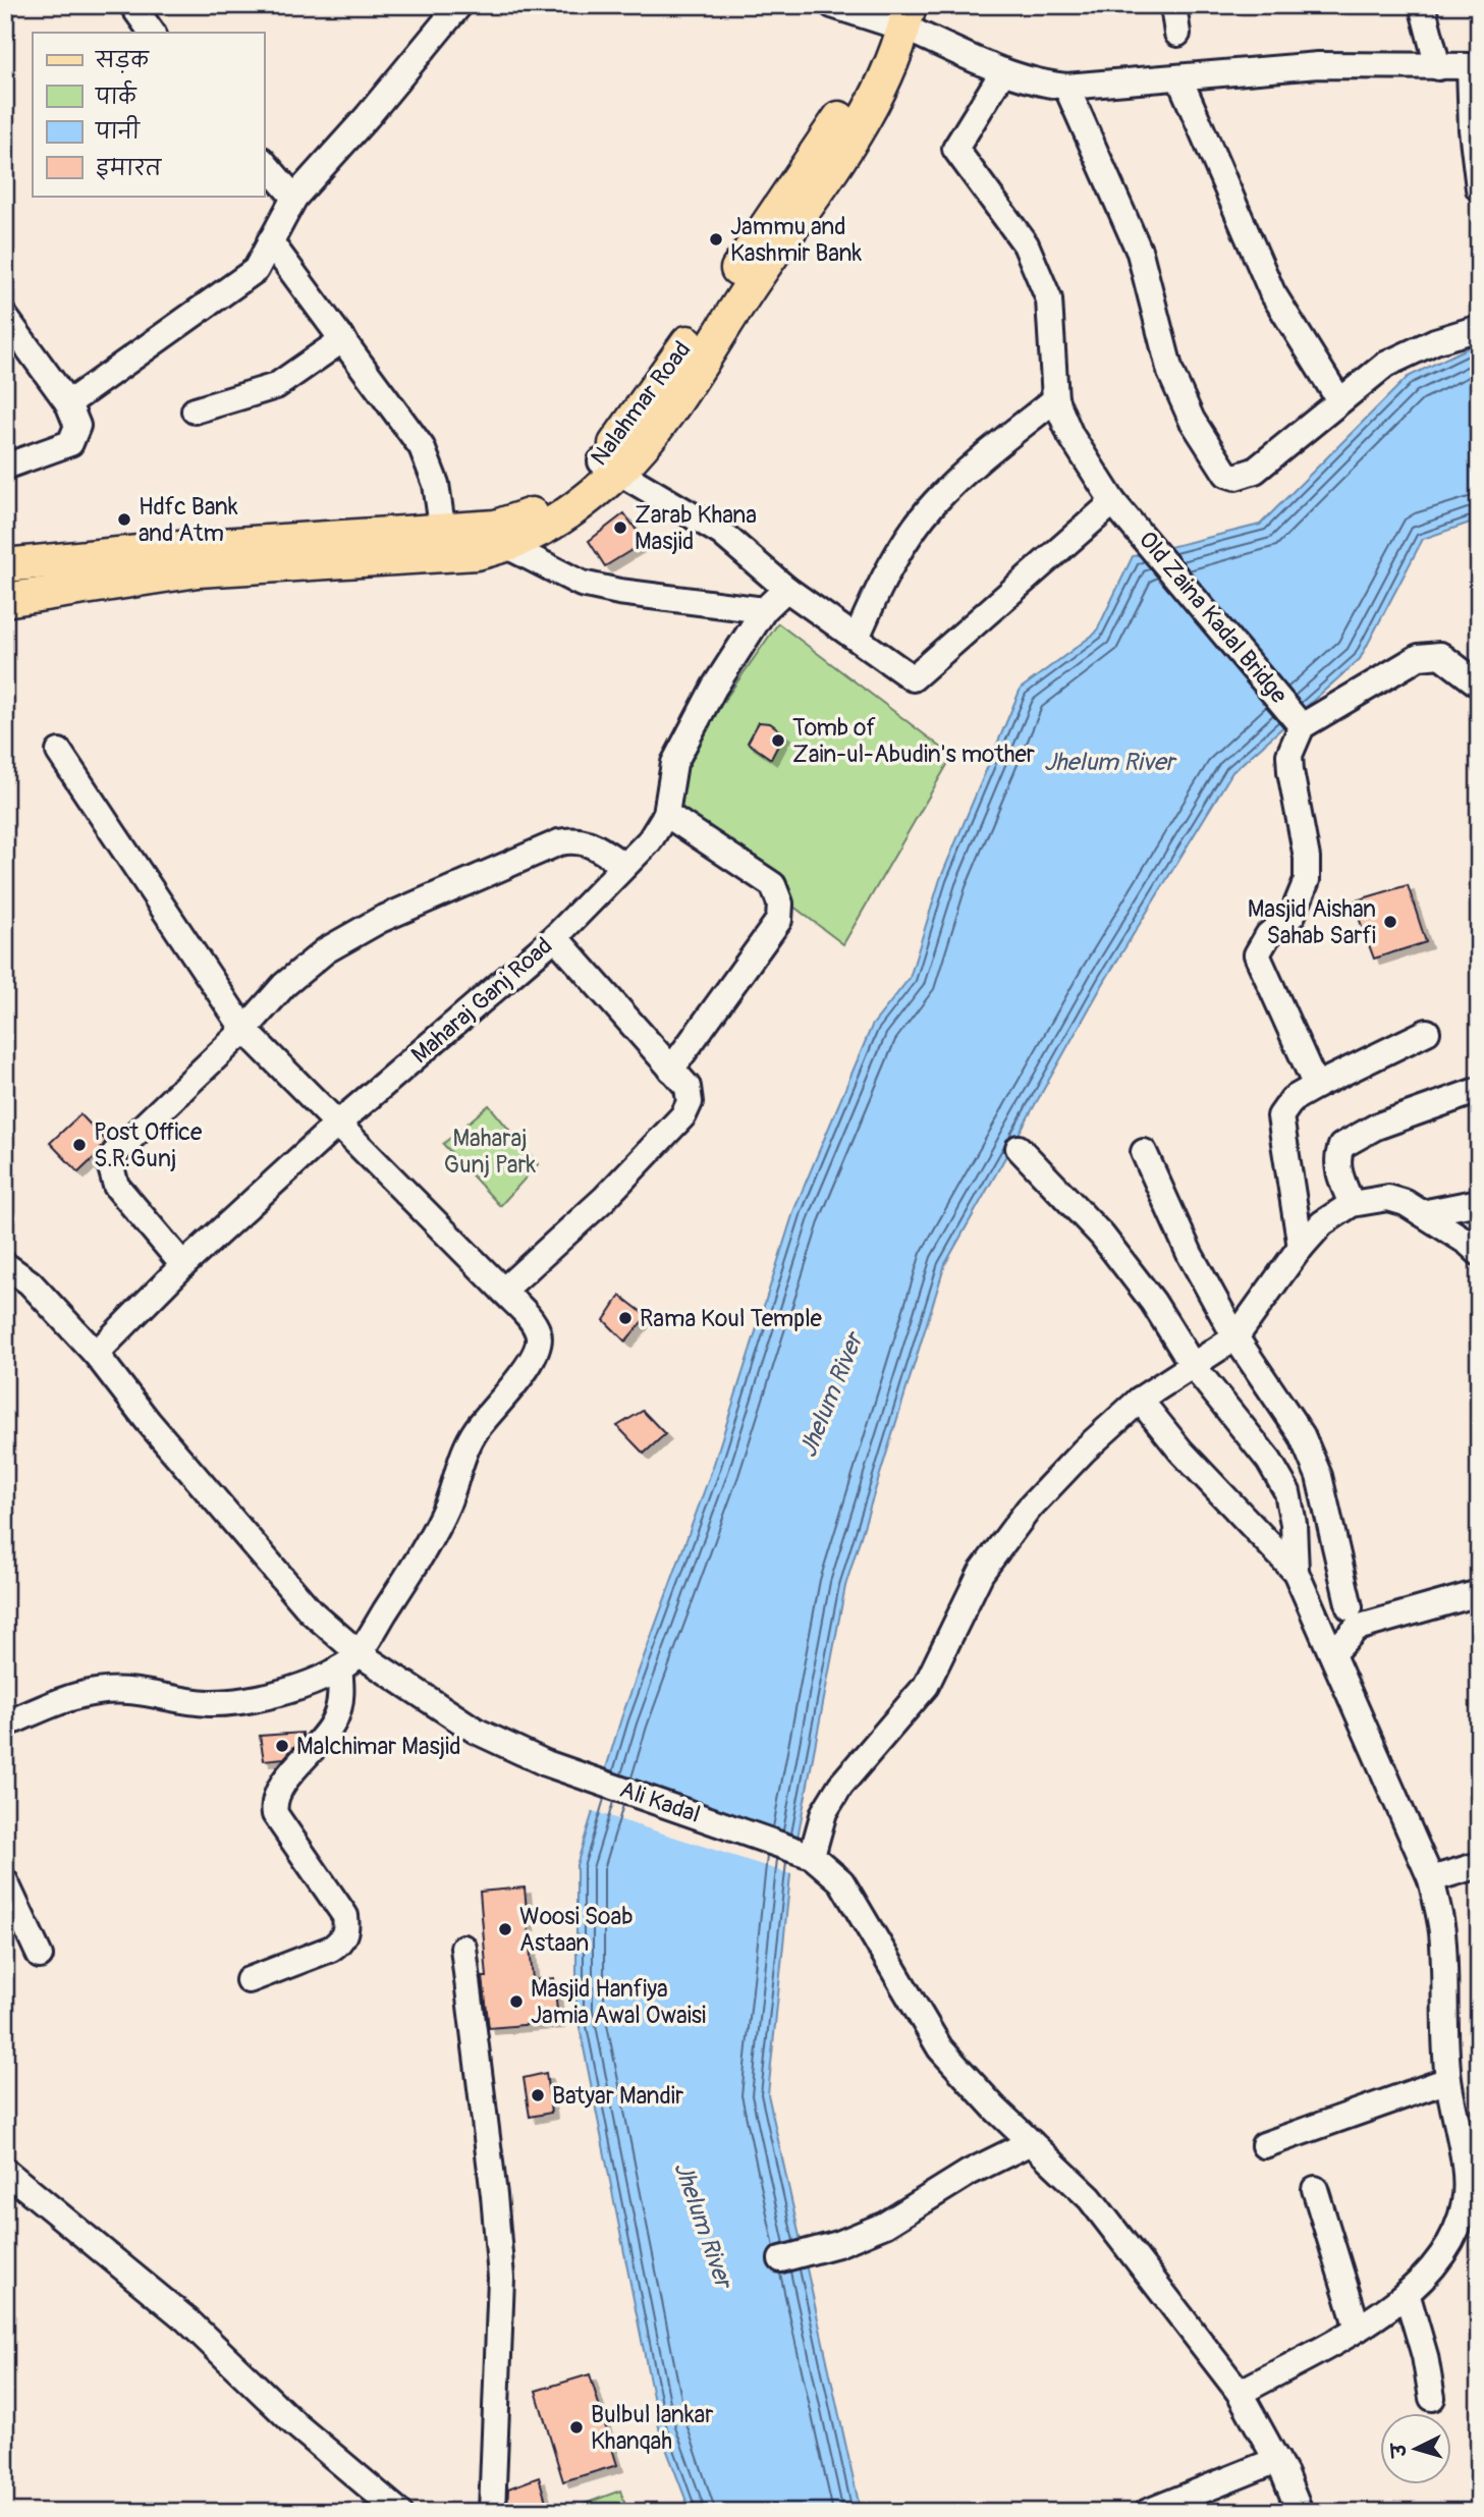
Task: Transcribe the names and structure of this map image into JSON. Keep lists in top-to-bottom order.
{
  "streets": {
    "main road": ["Nalahmar Road"],
    "street": ["Old Zaina Kadal Bridge", "Maharaj Ganj Road", "Ali Kadal"]
  },
  "crossings": [
    ["Maharaj Ganj Road", "Ali Kadal"]
  ],
  "water": ["Jhelum River"],
  "parks": ["Maharaj Gunj Park"],
  "places": [
    "Jammu and Kashmir Bank",
    "Hdfc Bank and Atm",
    "Zarab Khana Masjid",
    "Tomb of Zain-ul-Abudin's mother",
    "Masjid Aishan Sahab Sarfi",
    "Post Office S.R.Gunj",
    "Rama Koul Temple",
    "Malchimar Masjid",
    "Woosi Soab Astaan",
    "Masjid Hanfiya Jamia Awal Owaisi",
    "Batyar Mandir",
    "Bulbul lankar Khanqah"
  ],
  "legend": [
    "सड़क",
    "पार्क",
    "पानी",
    "इमारत"
  ],
  "north": "left"
}
